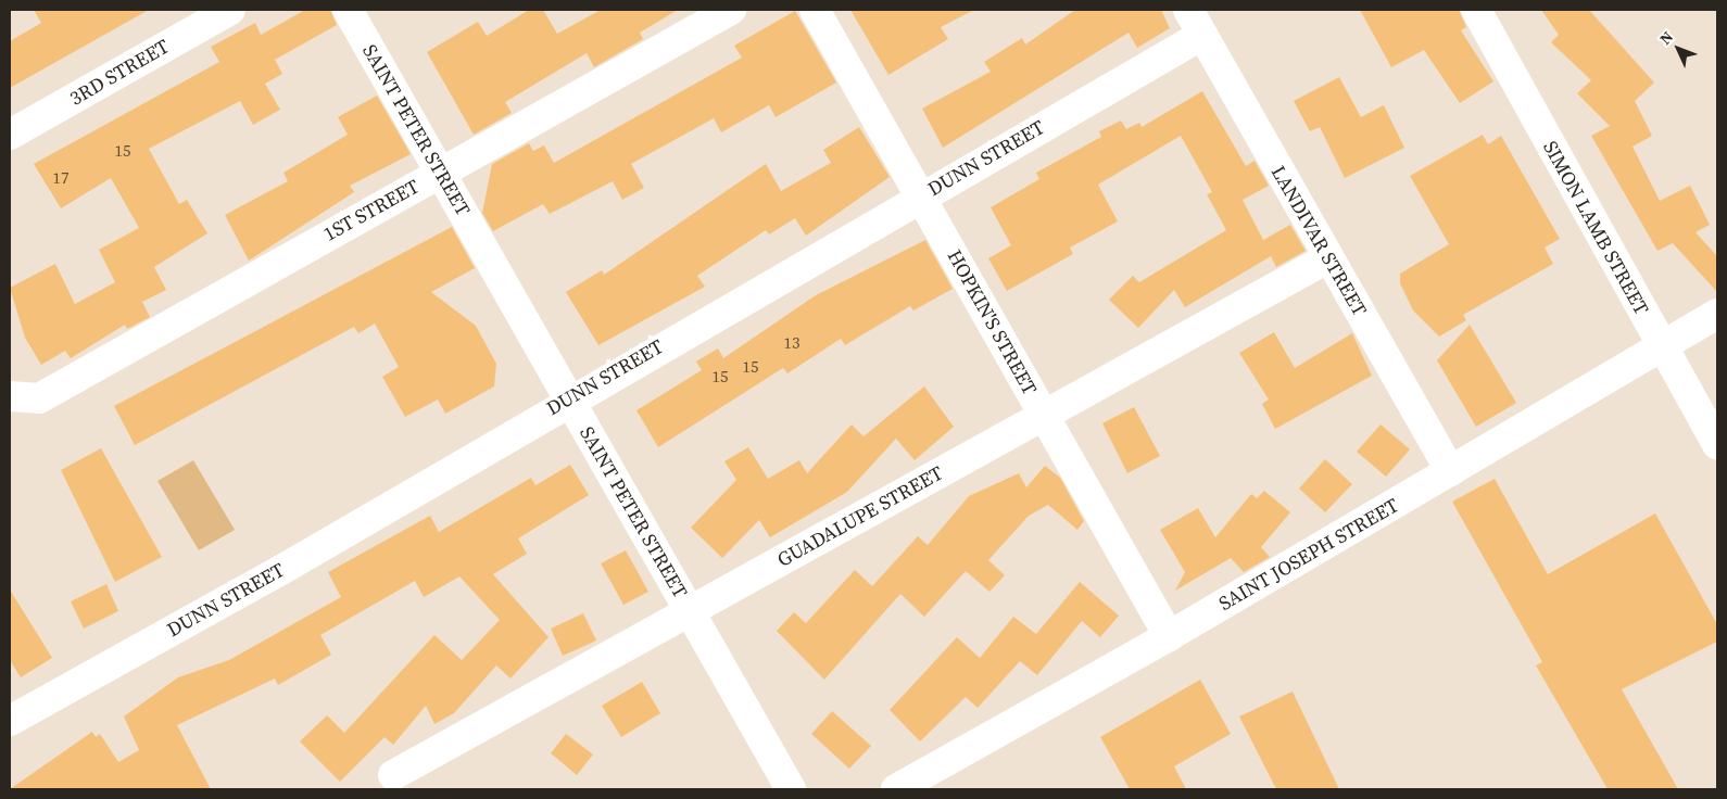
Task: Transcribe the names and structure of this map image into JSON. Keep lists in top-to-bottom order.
{
  "streets": {
    "street": [
      "3RD STREET",
      "SAINT PETER STREET",
      "DUNN STREET",
      "1ST STREET",
      "SIMON LAMB STREET",
      "LANDIVAR STREET",
      "HOPKIN'S STREET",
      "GUADALUPE STREET",
      "SAINT JOSEPH STREET"
    ]
  },
  "crossings": [
    ["SAINT PETER STREET", "DUNN STREET"],
    ["SAINT PETER STREET", "1ST STREET"],
    ["SAINT PETER STREET", "GUADALUPE STREET"],
    ["DUNN STREET", "LANDIVAR STREET"],
    ["DUNN STREET", "HOPKIN'S STREET"],
    ["SIMON LAMB STREET", "SAINT JOSEPH STREET"],
    ["LANDIVAR STREET", "GUADALUPE STREET"],
    ["LANDIVAR STREET", "SAINT JOSEPH STREET"],
    ["HOPKIN'S STREET", "GUADALUPE STREET"],
    ["HOPKIN'S STREET", "SAINT JOSEPH STREET"]
  ],
  "house_numbers": [
    "15",
    "17",
    "13",
    "15",
    "15"
  ],
  "north": "top left"
}
